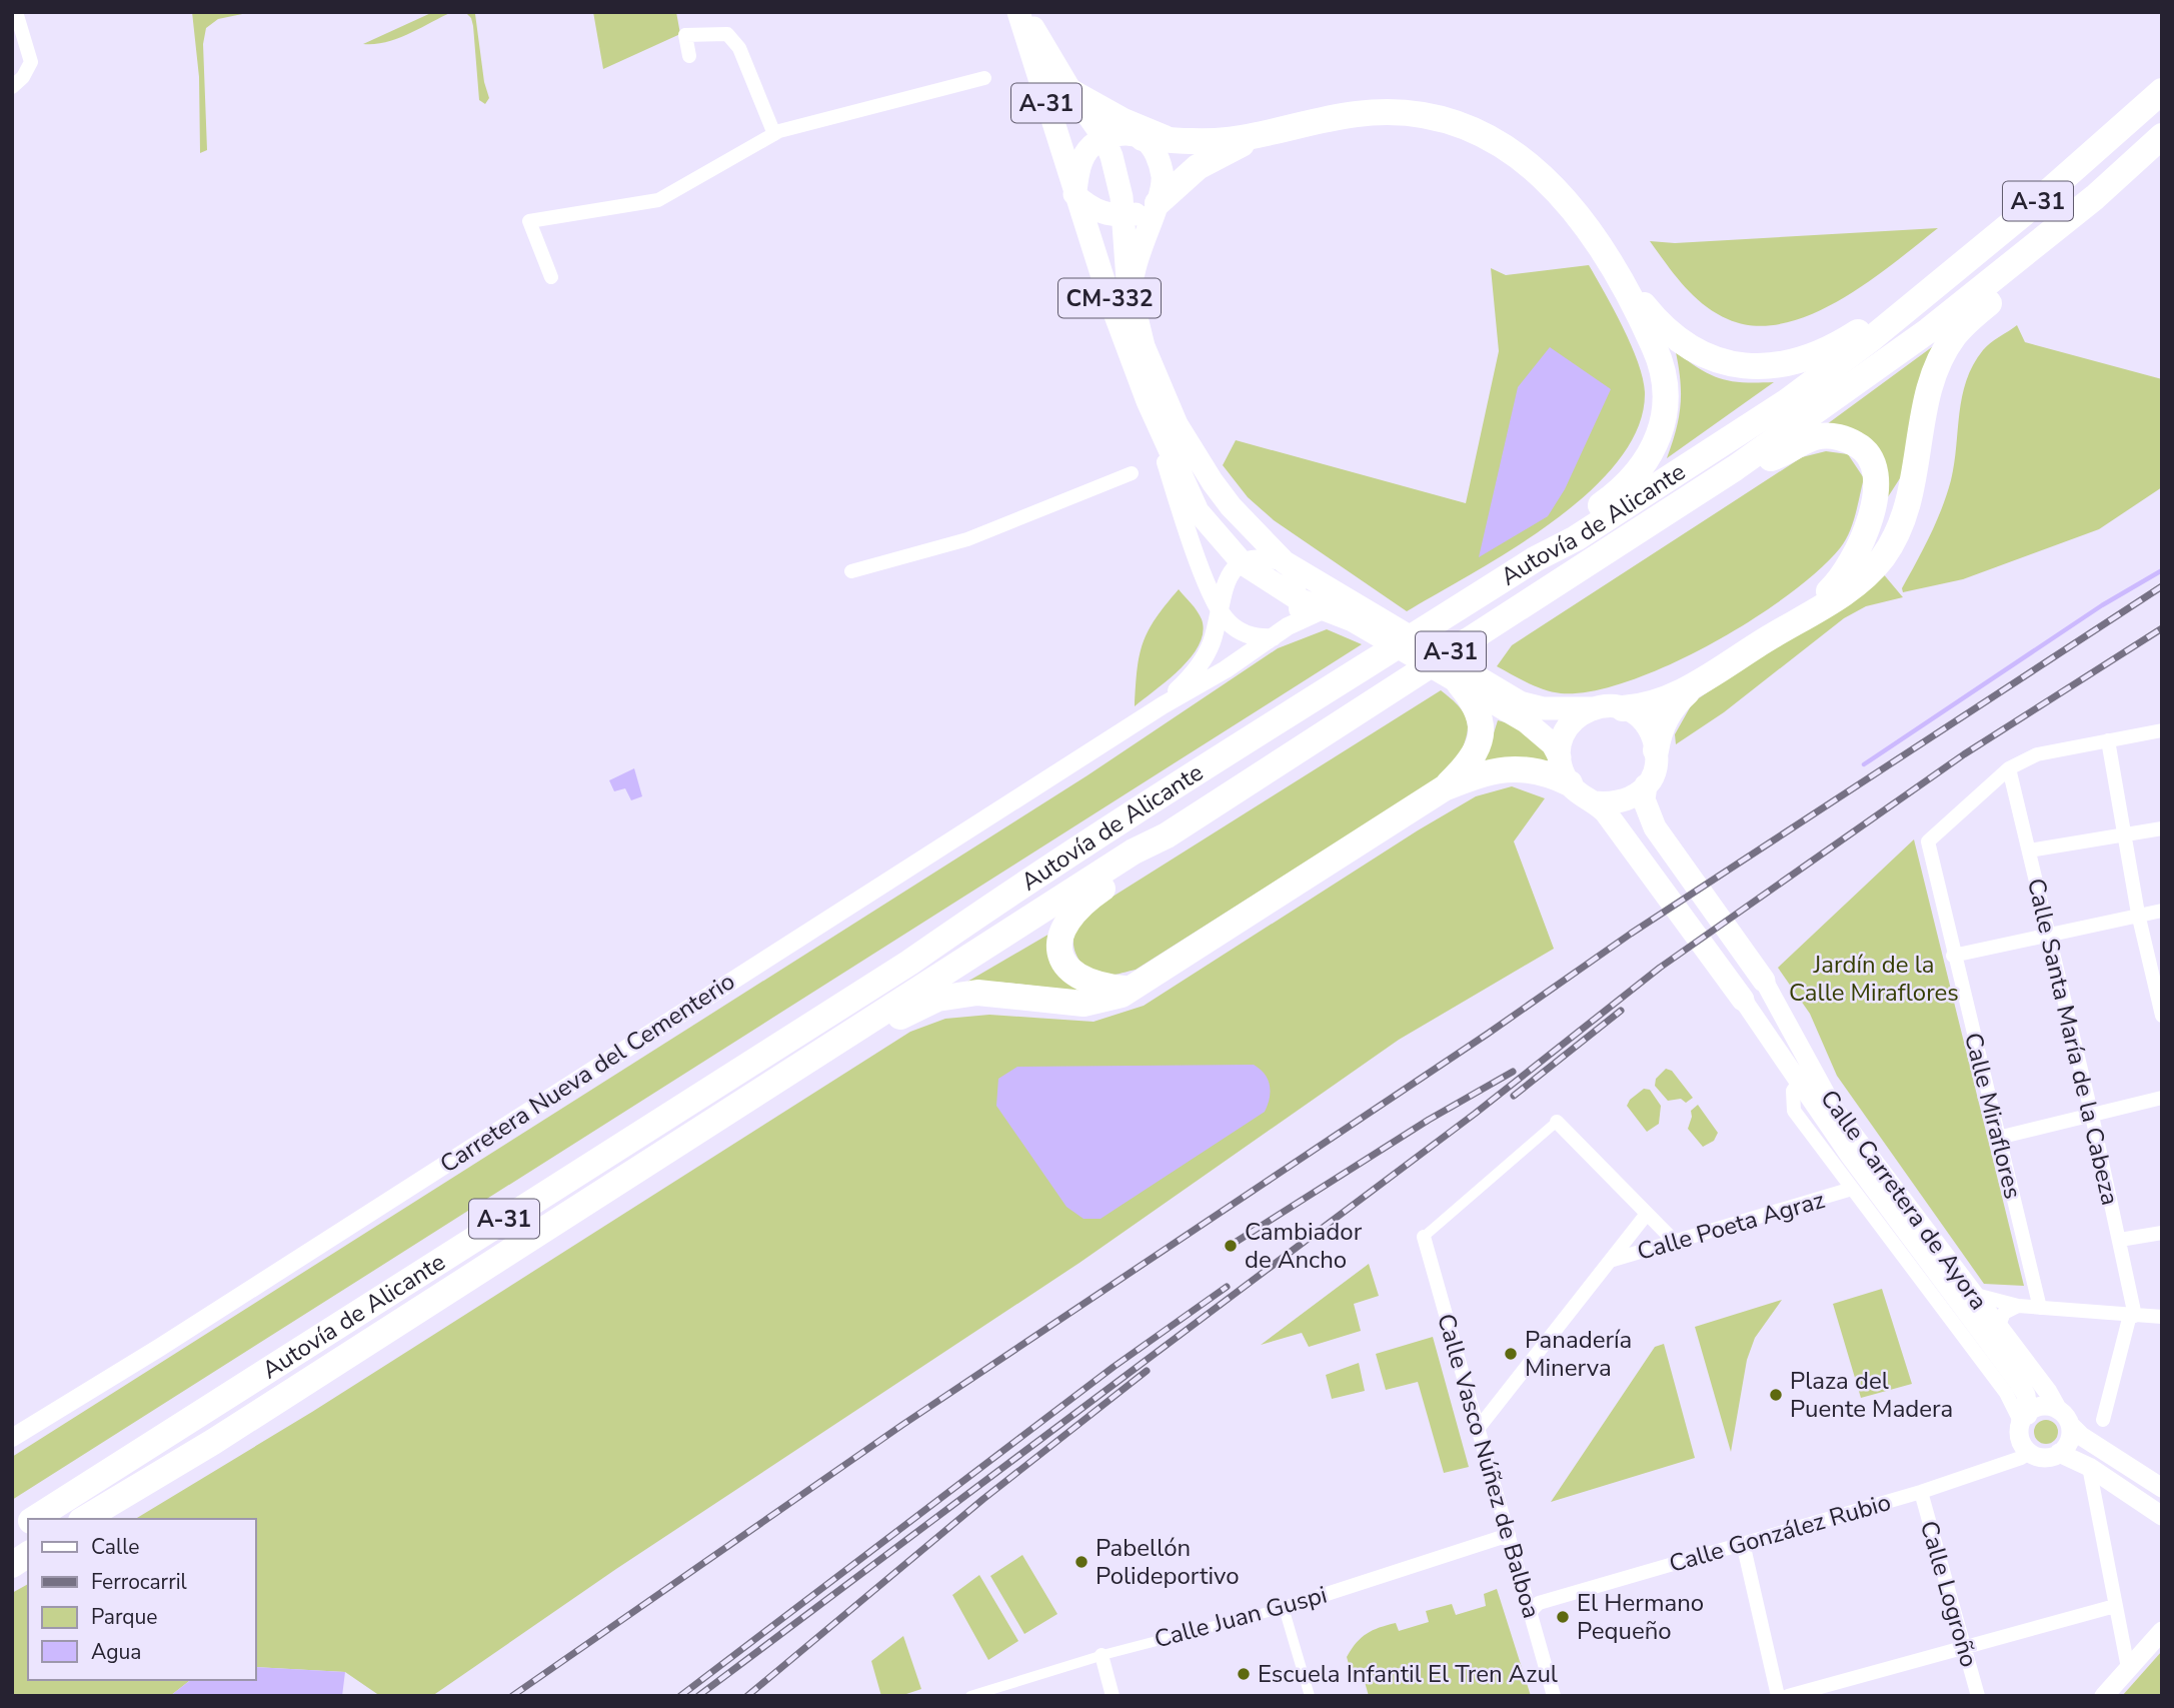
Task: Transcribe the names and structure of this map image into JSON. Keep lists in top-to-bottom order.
{
  "streets": {
    "highway": ["A-31", "CM-332", "Autovía de Alicante"],
    "main road": ["Calle Carretera de Ayora"],
    "street": [
      "Calle Santa María de la Cabeza",
      "Carretera Nueva del Cementerio",
      "Calle Miraflores",
      "Calle Poeta Agraz",
      "Calle Vasco Núñez de Balboa",
      "Calle González Rubio",
      "Calle Logroño",
      "Calle Juan Guspi"
    ]
  },
  "crossings": [
    ["A-31", "CM-332"],
    ["A-31", "Carretera Nueva del Cementerio"],
    ["CM-332", "Carretera Nueva del Cementerio"],
    ["Calle Santa María de la Cabeza", "Calle Miraflores"],
    ["Calle Carretera de Ayora", "Calle Poeta Agraz"],
    ["Calle Carretera de Ayora", "Calle González Rubio"],
    ["Calle Poeta Agraz", "Calle Vasco Núñez de Balboa"],
    ["Calle Vasco Núñez de Balboa", "Calle González Rubio"],
    ["Calle Vasco Núñez de Balboa", "Calle Juan Guspi"],
    ["Calle González Rubio", "Calle Logroño"]
  ],
  "parks": ["Jardín de la Calle Miraflores"],
  "places": [
    "Cambiador de Ancho",
    "Panadería Minerva",
    "Plaza del Puente Madera",
    "Pabellón Polideportivo",
    "El Hermano Pequeño",
    "Escuela Infantil El Tren Azul"
  ],
  "legend": [
    "Calle",
    "Ferrocarril",
    "Parque",
    "Agua"
  ]
}
